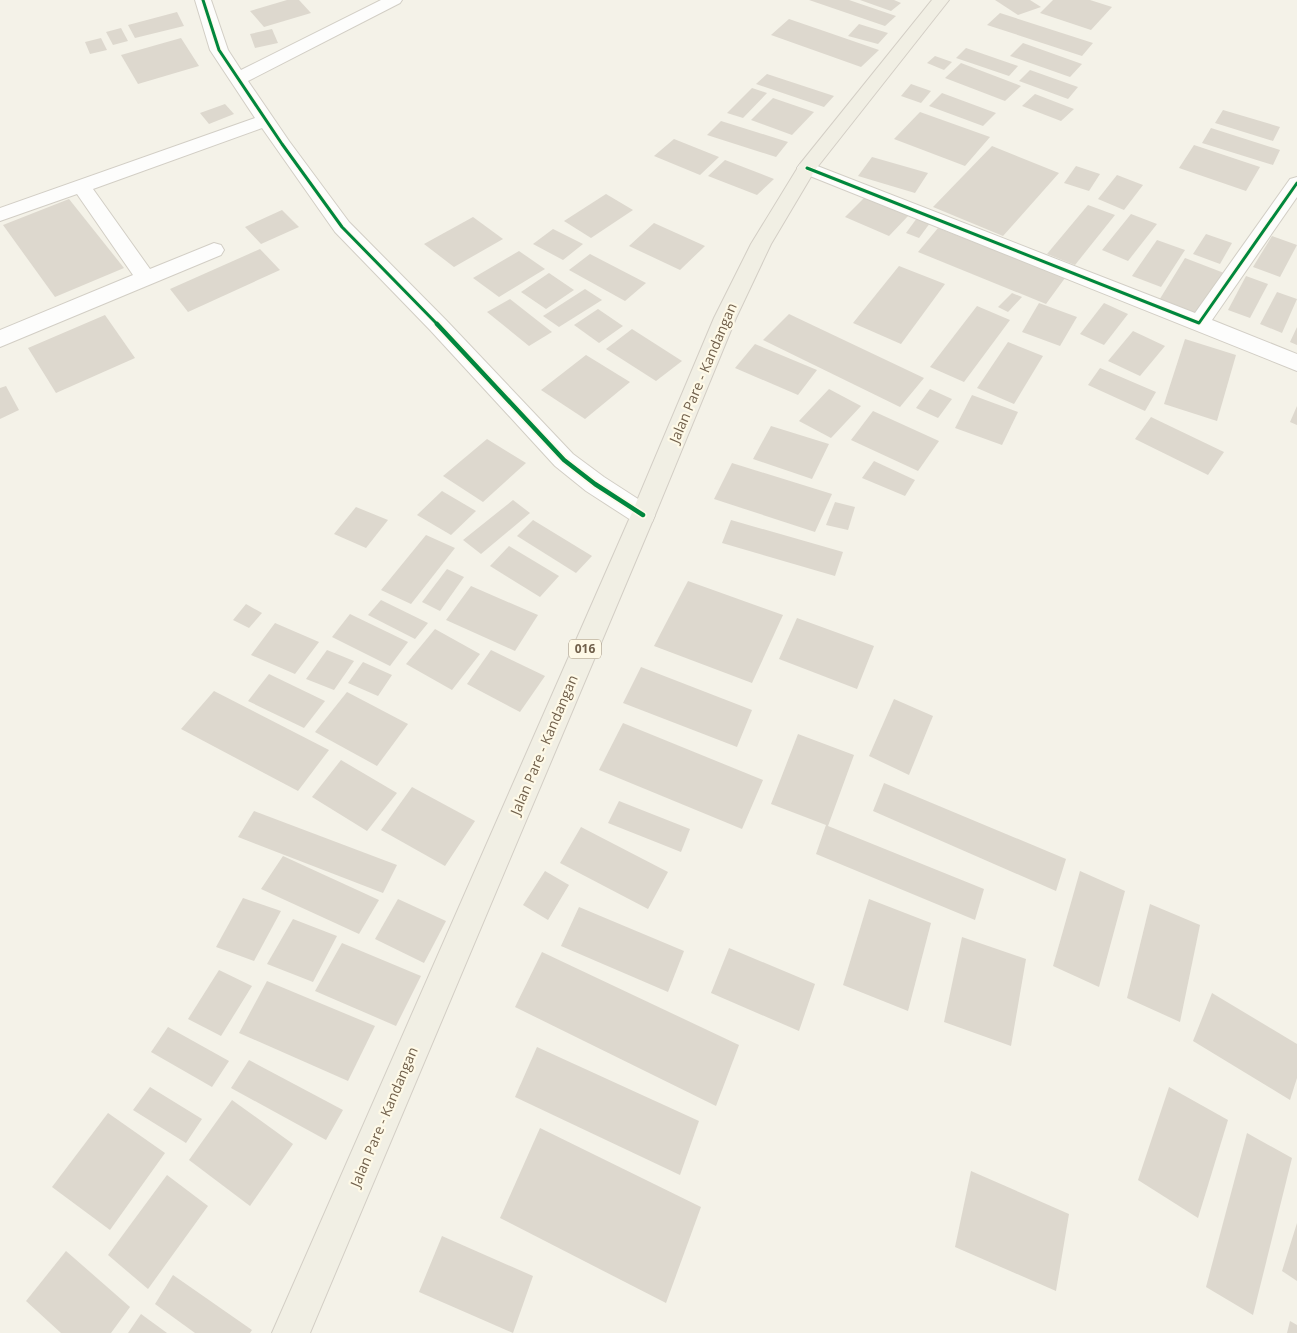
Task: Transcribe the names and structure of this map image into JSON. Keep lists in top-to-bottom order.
{
  "streets": {
    "main road": ["Jalan Pare - Kandangan", "016"]
  }
}
